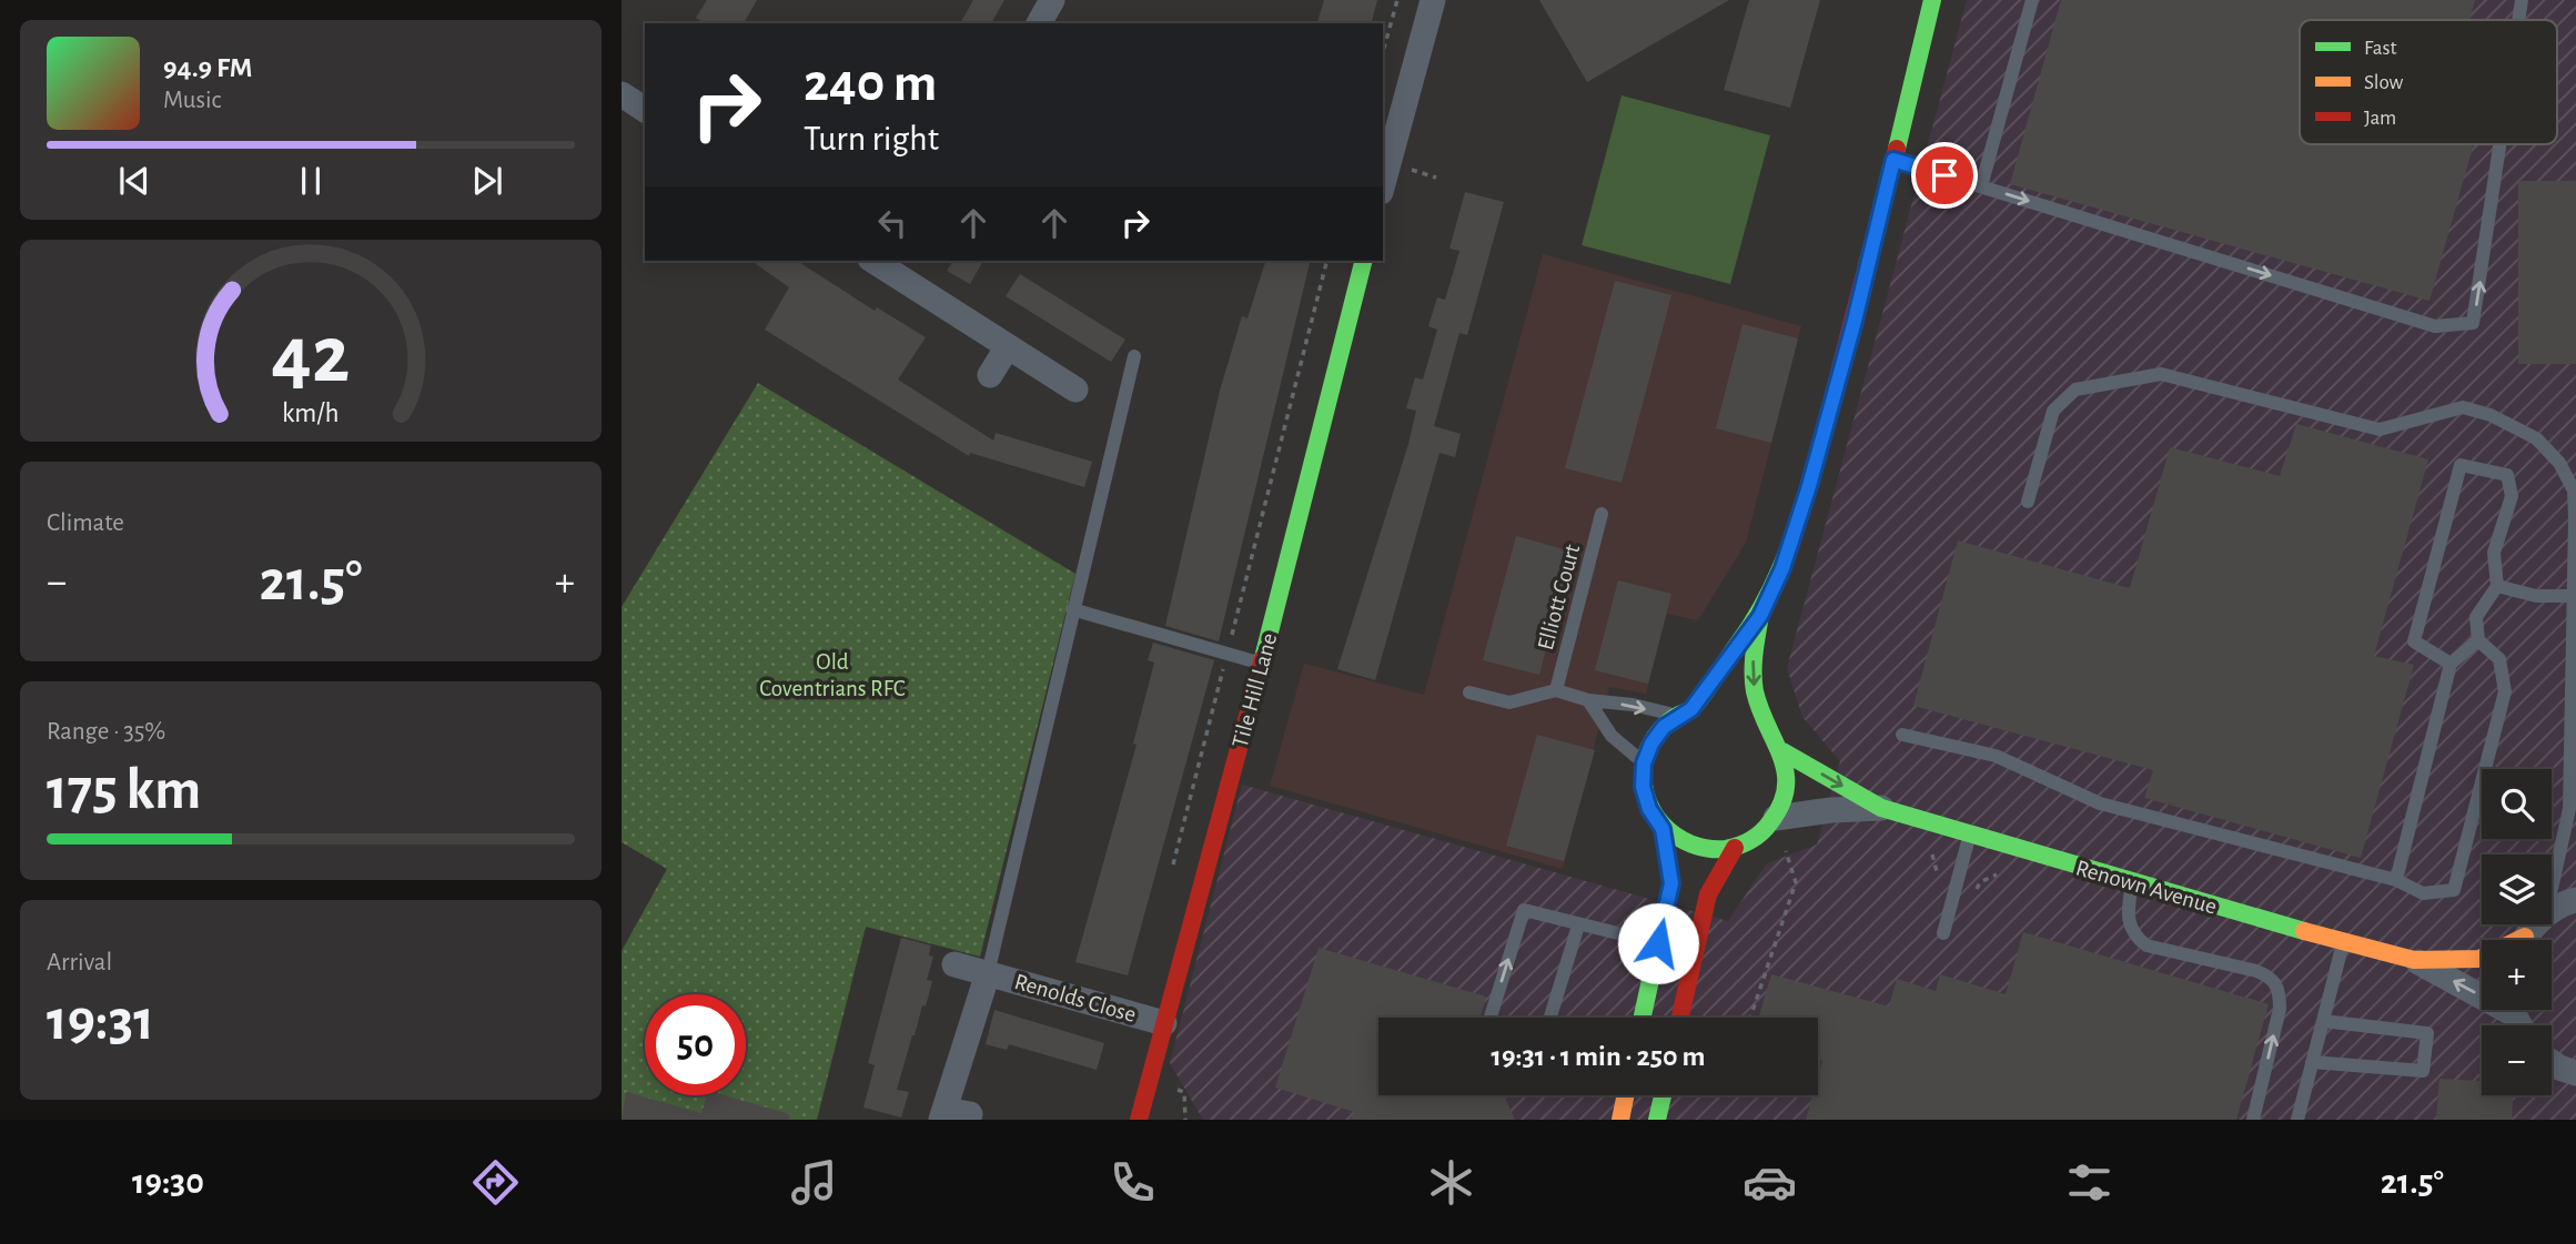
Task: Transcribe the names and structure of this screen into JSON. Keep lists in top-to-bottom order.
{
  "streets": {
    "main road": ["Tile Hill Lane", "Renown Avenue"],
    "street": ["Renolds Close"],
    "lane": ["Elliott Court"]
  },
  "crossings": [
    ["Tile Hill Lane", "Renolds Close"]
  ],
  "parks": ["Old Coventrians RFC"],
  "legend": ["Fast", "Slow", "Jam"],
  "page": {
    "turn": ["240 m", "Turn right"],
    "song": ["94.9 FM", "Music"],
    "tile": [
      "Climate",
      ["Range · 35%", "175 km"],
      ["Arrival", "19:31"]
    ],
    "heat": ["−", "21.5°", "+"],
    "map_buttons": ["+", "−"],
    "limit": "50",
    "trip": "19:31 · 1 min · 250 m",
    "tabs": ["19:30", "21.5°"],
    "gauge": ["42", "km/h"]
  }
}
